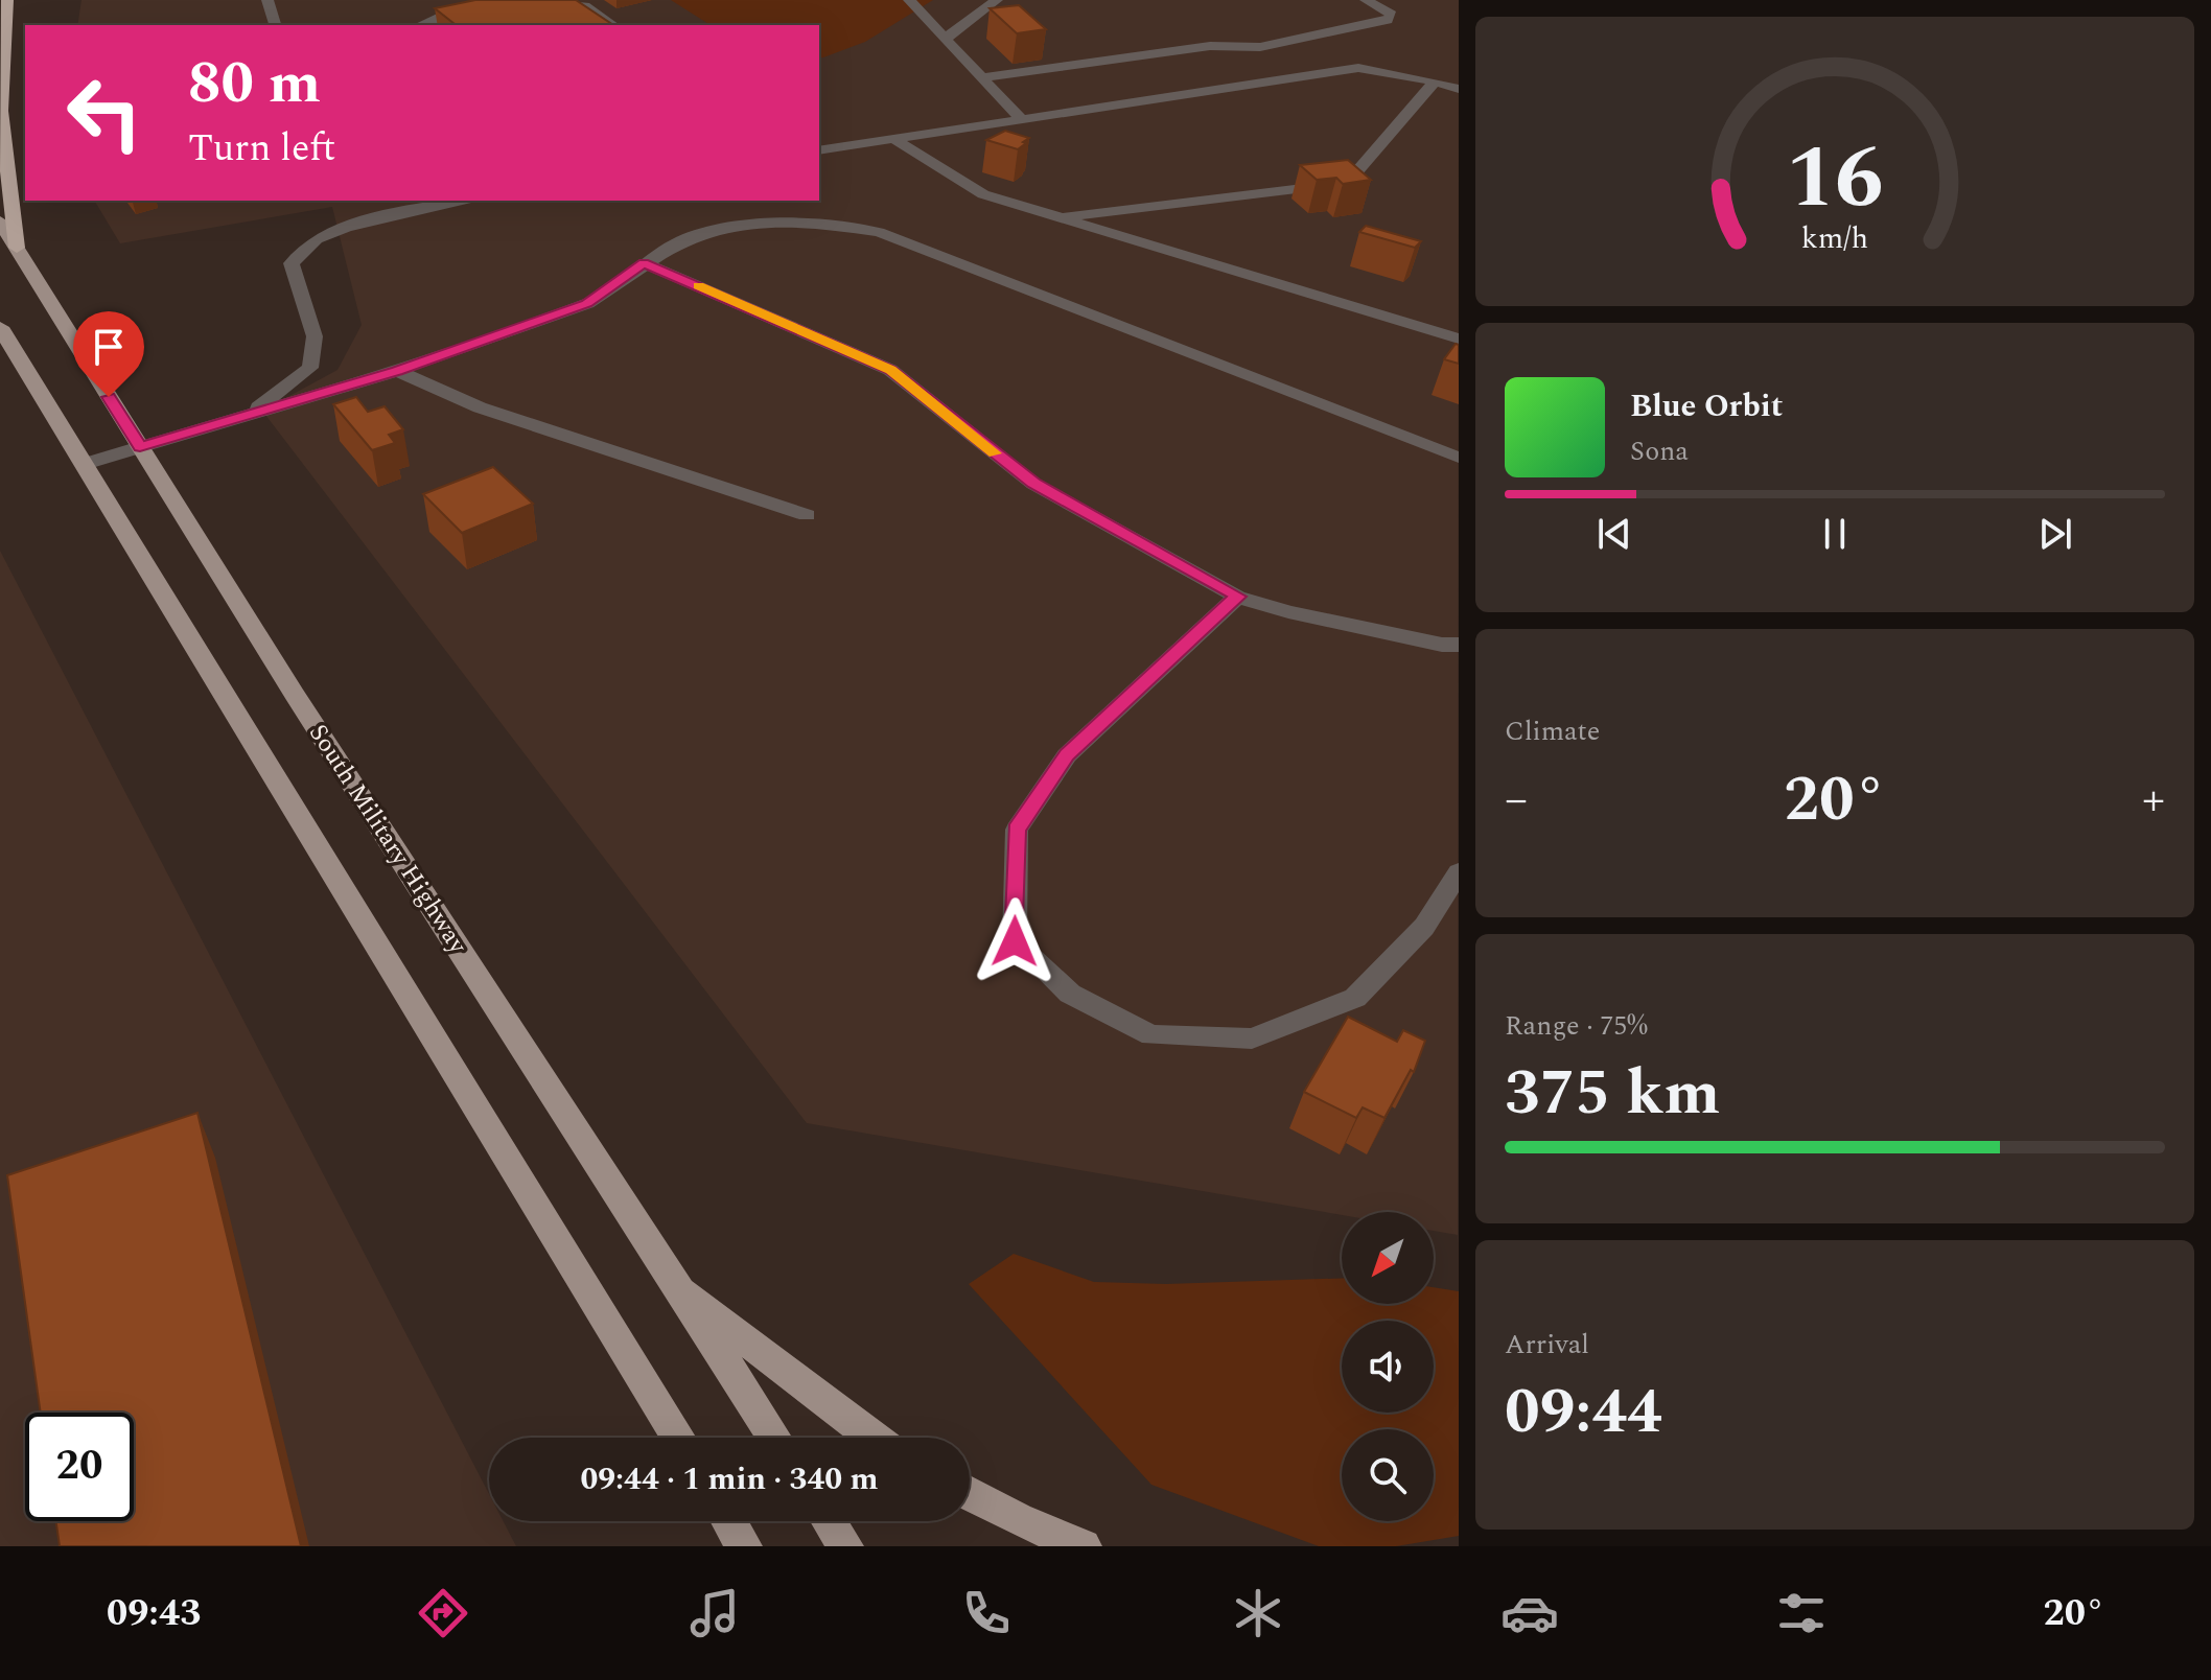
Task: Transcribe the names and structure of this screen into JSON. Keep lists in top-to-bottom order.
{
  "streets": {
    "main road": ["South Military Highway"]
  },
  "north": "bottom left",
  "page": {
    "turn": ["80 m", "Turn left"],
    "song": ["Blue Orbit", "Sona"],
    "tile": [
      "Climate",
      ["Range · 75%", "375 km"],
      ["Arrival", "09:44"]
    ],
    "heat": ["−", "20°", "+"],
    "limit": "20",
    "trip": "09:44 · 1 min · 340 m",
    "tabs": ["09:43", "20°"],
    "gauge": ["16", "km/h"]
  }
}
